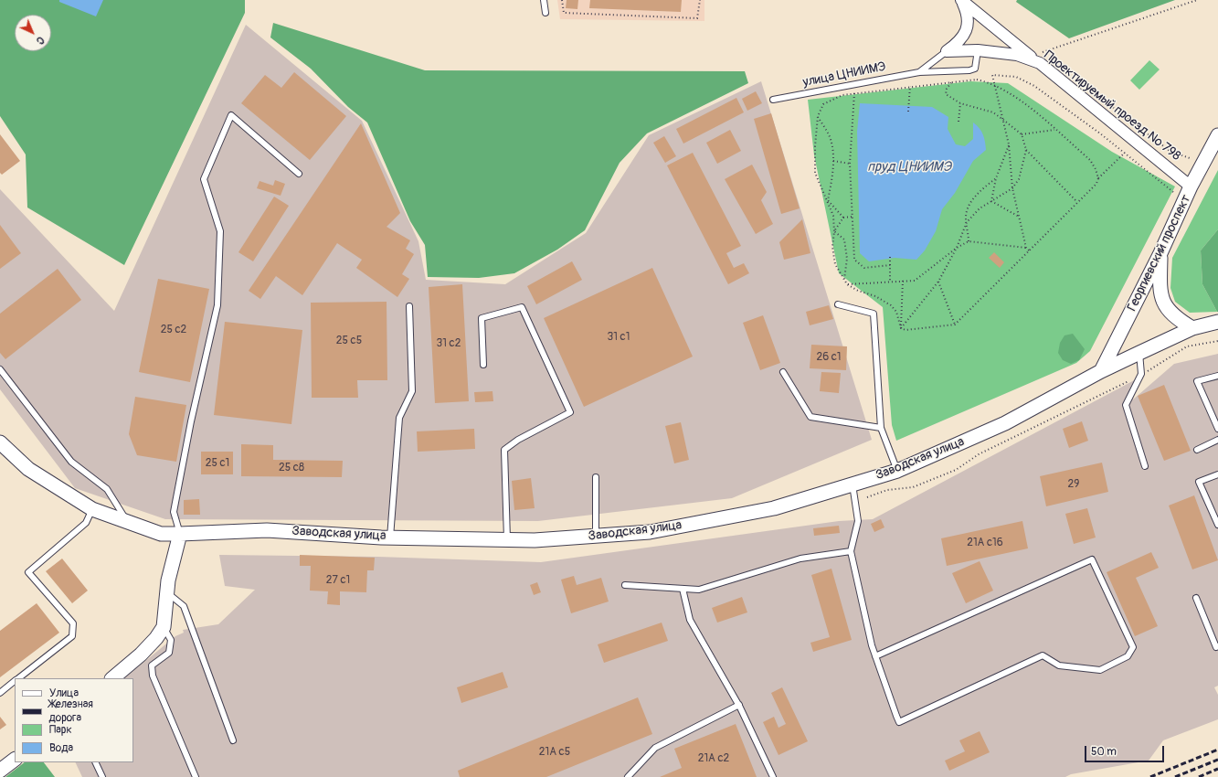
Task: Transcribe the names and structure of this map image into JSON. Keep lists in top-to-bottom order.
{
  "streets": {
    "street": ["Проектируемый проезд № 798", "Георгиевский проспект", "Заводская улица"],
    "lane": ["улица ЦНИИМЭ"]
  },
  "crossings": [
    ["улица ЦНИИМЭ", "Проектируемый проезд № 798"],
    ["Проектируемый проезд № 798", "Георгиевский проспект"],
    ["Георгиевский проспект", "Заводская улица"]
  ],
  "water": ["пруд ЦНИИМЭ"],
  "house_numbers": [
    "25 с2",
    "31 с1",
    "25 с5",
    "31 с2",
    "26 с1",
    "25 с1",
    "25 с8",
    "29",
    "21А с16",
    "27 с1",
    "21А с5",
    "21А с2"
  ],
  "legend": [
    "Улица",
    "Железная дорога",
    "Парк",
    "Вода"
  ],
  "scale_bar": "50 m",
  "north": "bottom right"
}
